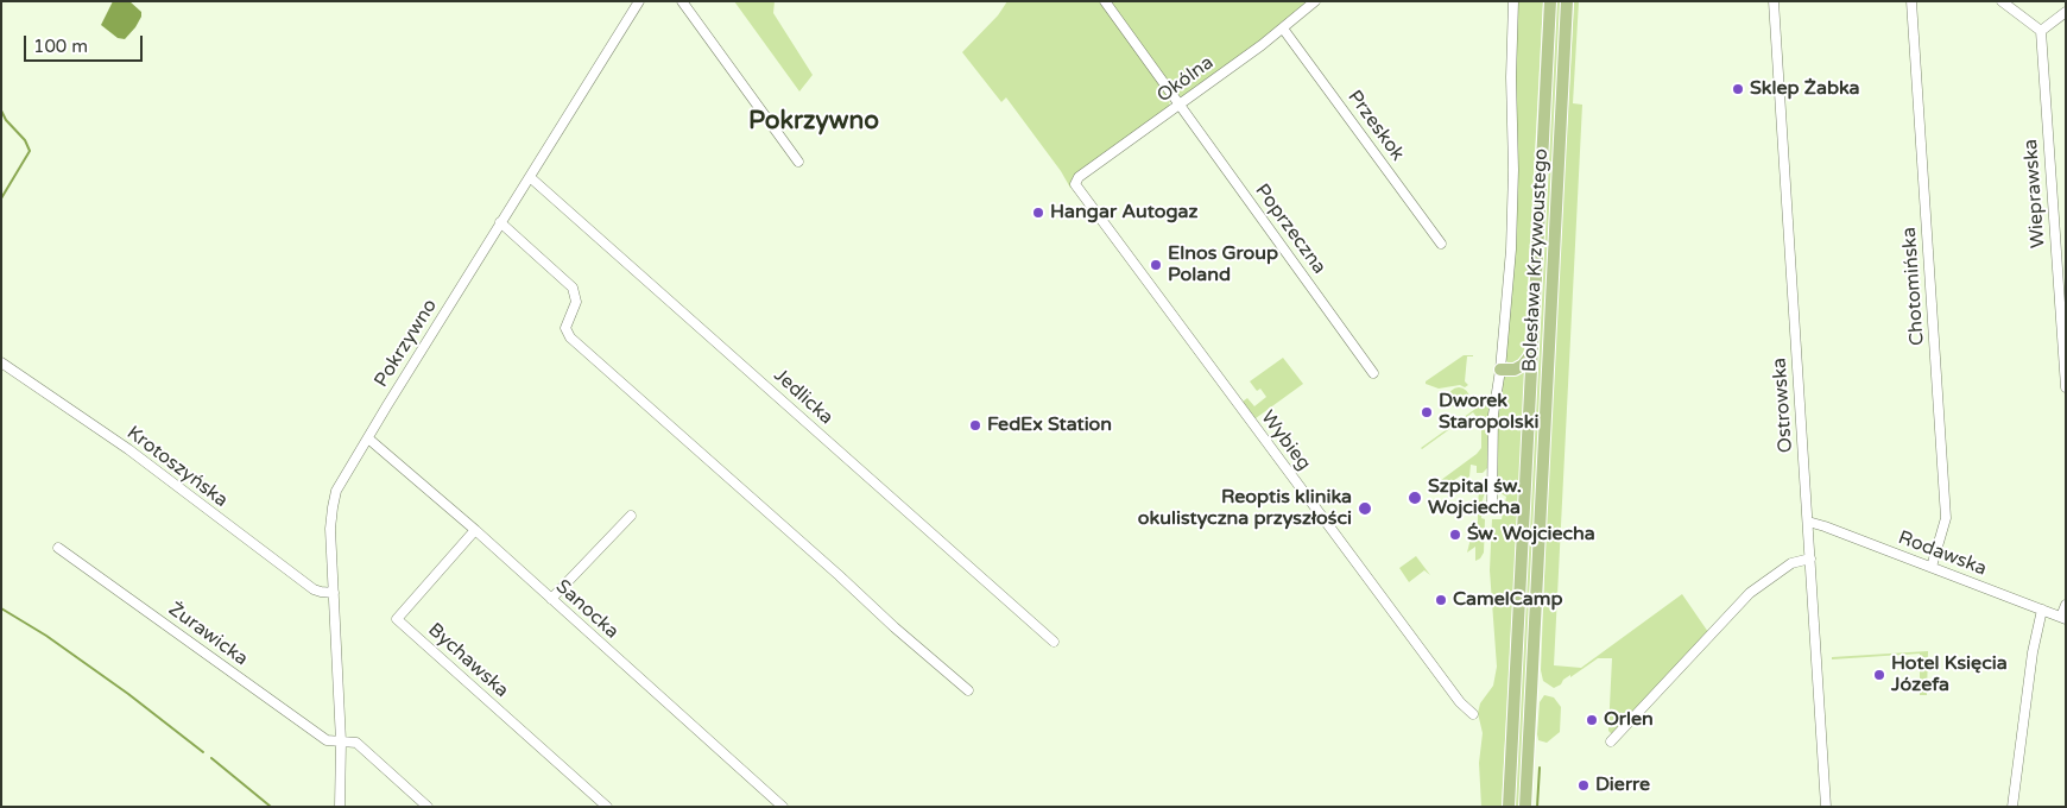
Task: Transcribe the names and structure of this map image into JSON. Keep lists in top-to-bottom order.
{
  "streets": {
    "main road": ["Bolesława Krzywoustego"],
    "street": [
      "Okólna",
      "Przeskok",
      "Wieprawska",
      "Poprzeczna",
      "Chotomińska",
      "Pokrzywno",
      "Jedlicka",
      "Ostrowska",
      "Wybieg",
      "Krotoszyńska",
      "Rodawska",
      "Sanocka",
      "Żurawicka",
      "Bychawska"
    ]
  },
  "crossings": [
    ["Okólna", "Przeskok"],
    ["Okólna", "Poprzeczna"],
    ["Okólna", "Wybieg"],
    ["Chotomińska", "Rodawska"],
    ["Pokrzywno", "Jedlicka"],
    ["Pokrzywno", "Krotoszyńska"],
    ["Pokrzywno", "Sanocka"],
    ["Pokrzywno", "Żurawicka"],
    ["Ostrowska", "Rodawska"],
    ["Sanocka", "Bychawska"]
  ],
  "districts": ["Pokrzywno"],
  "places": [
    "Sklep Żabka",
    "Hangar Autogaz",
    "Elnos Group Poland",
    "Dworek Staropolski",
    "FedEx Station",
    "Szpital św. Wojciecha",
    "Reoptis klinika okulistyczna przyszłości",
    "Św. Wojciecha",
    "CamelCamp",
    "Hotel Księcia Józefa",
    "Orlen",
    "Dierre"
  ],
  "scale_bar": "100 m"
}
